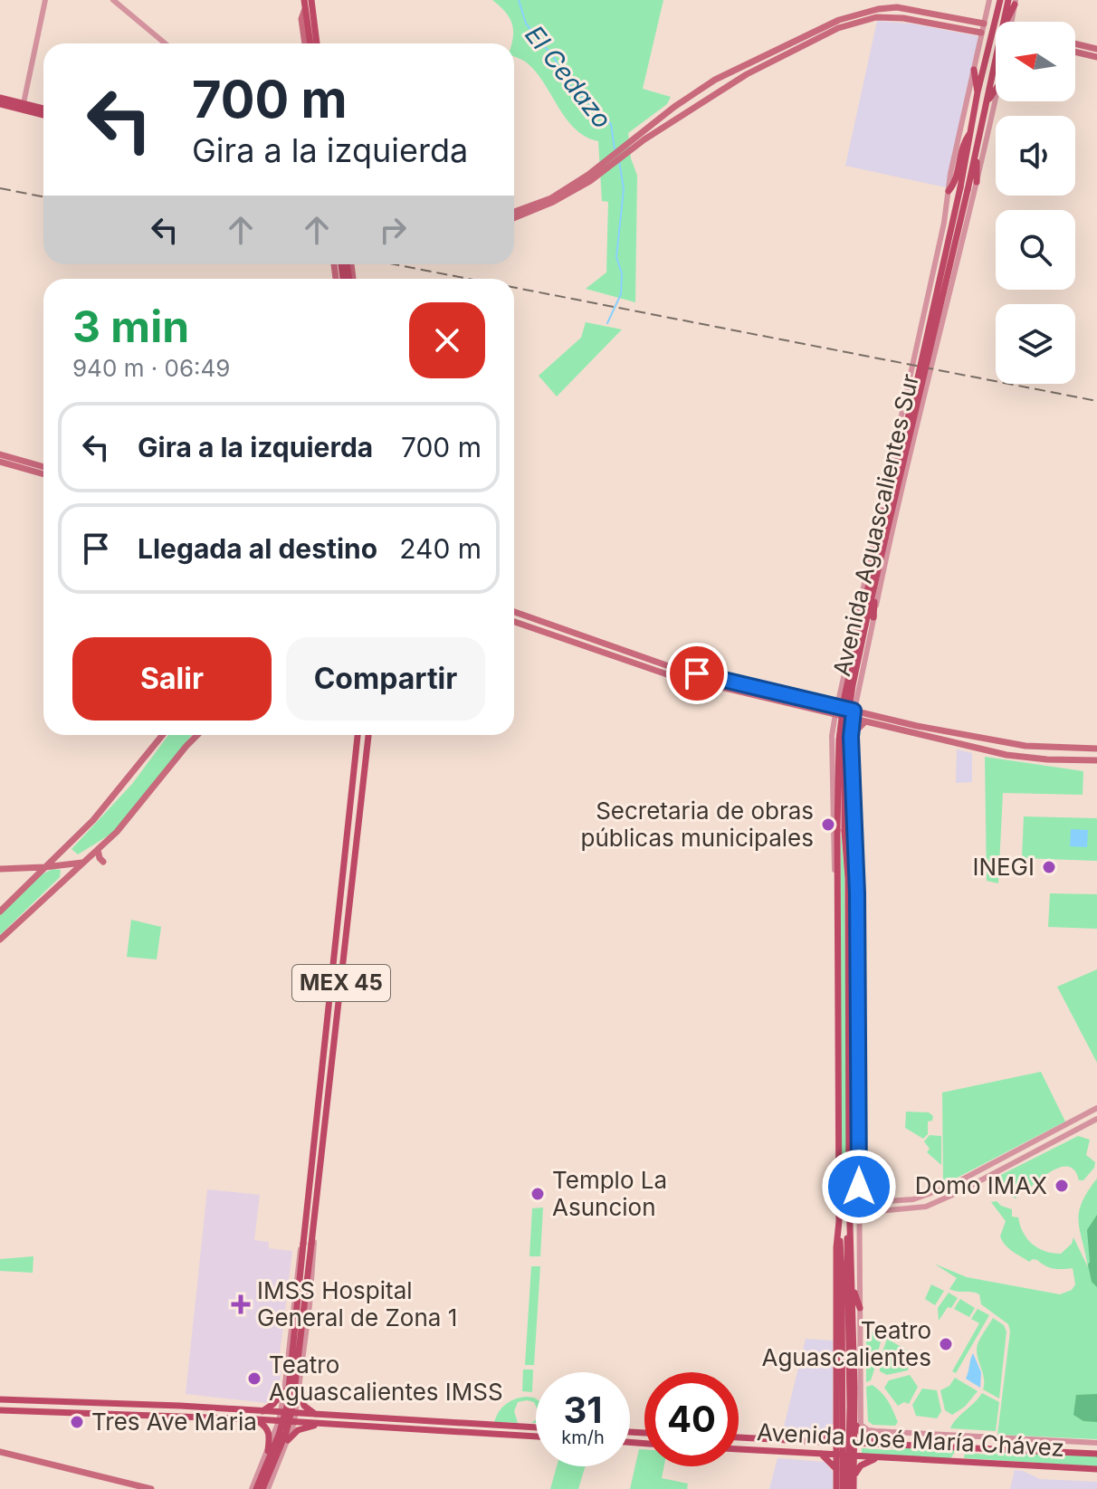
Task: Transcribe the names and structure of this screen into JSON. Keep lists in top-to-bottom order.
{
  "streets": {
    "main road": ["Avenida Aguascalientes Sur", "MEX 45", "Avenida José María Chávez"]
  },
  "crossings": [
    ["Avenida Aguascalientes Sur", "Avenida José María Chávez"]
  ],
  "water": ["El Cedazo"],
  "places": {
    "other": [
      "Secretaria de obras públicas municipales",
      "INEGI",
      "Domo IMAX",
      "Templo La Asuncion",
      "Teatro Aguascalientes",
      "Teatro Aguascalientes IMSS",
      "Tres Ave Maria"
    ],
    "health": ["IMSS Hospital General de Zona 1"]
  },
  "north": "left",
  "page": {
    "turn": ["700 m", "Gira a la izquierda"],
    "heading": ["3 min", "940 m · 06:49"],
    "list": [
      {
        "name": "Gira a la izquierda",
        "value": "700 m"
      },
      {
        "name": "Llegada al destino",
        "value": "240 m"
      }
    ],
    "buttons": ["Salir", "Compartir"],
    "speed": "31 km/h",
    "limit": "40"
  }
}
